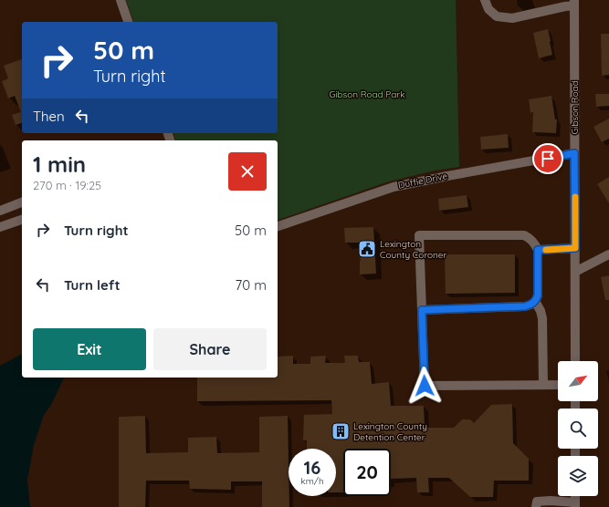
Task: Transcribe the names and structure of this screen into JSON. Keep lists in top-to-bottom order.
{
  "streets": {
    "street": ["Gibson Road", "Duffie Drive"]
  },
  "crossings": [
    ["Gibson Road", "Duffie Drive"]
  ],
  "parks": ["Gibson Road Park"],
  "places": {
    "public building": ["Lexington County Coroner"],
    "building": ["Lexington County Detention Center"]
  },
  "north": "top right",
  "page": {
    "turn": ["50 m", "Turn right"],
    "then": "Then",
    "heading": ["1 min", "270 m · 19:25"],
    "list": [
      {
        "name": "Turn right",
        "value": "50 m"
      },
      {
        "name": "Turn left",
        "value": "70 m"
      }
    ],
    "buttons": ["Exit", "Share"],
    "speed": "16 km/h",
    "limit": "20"
  }
}
